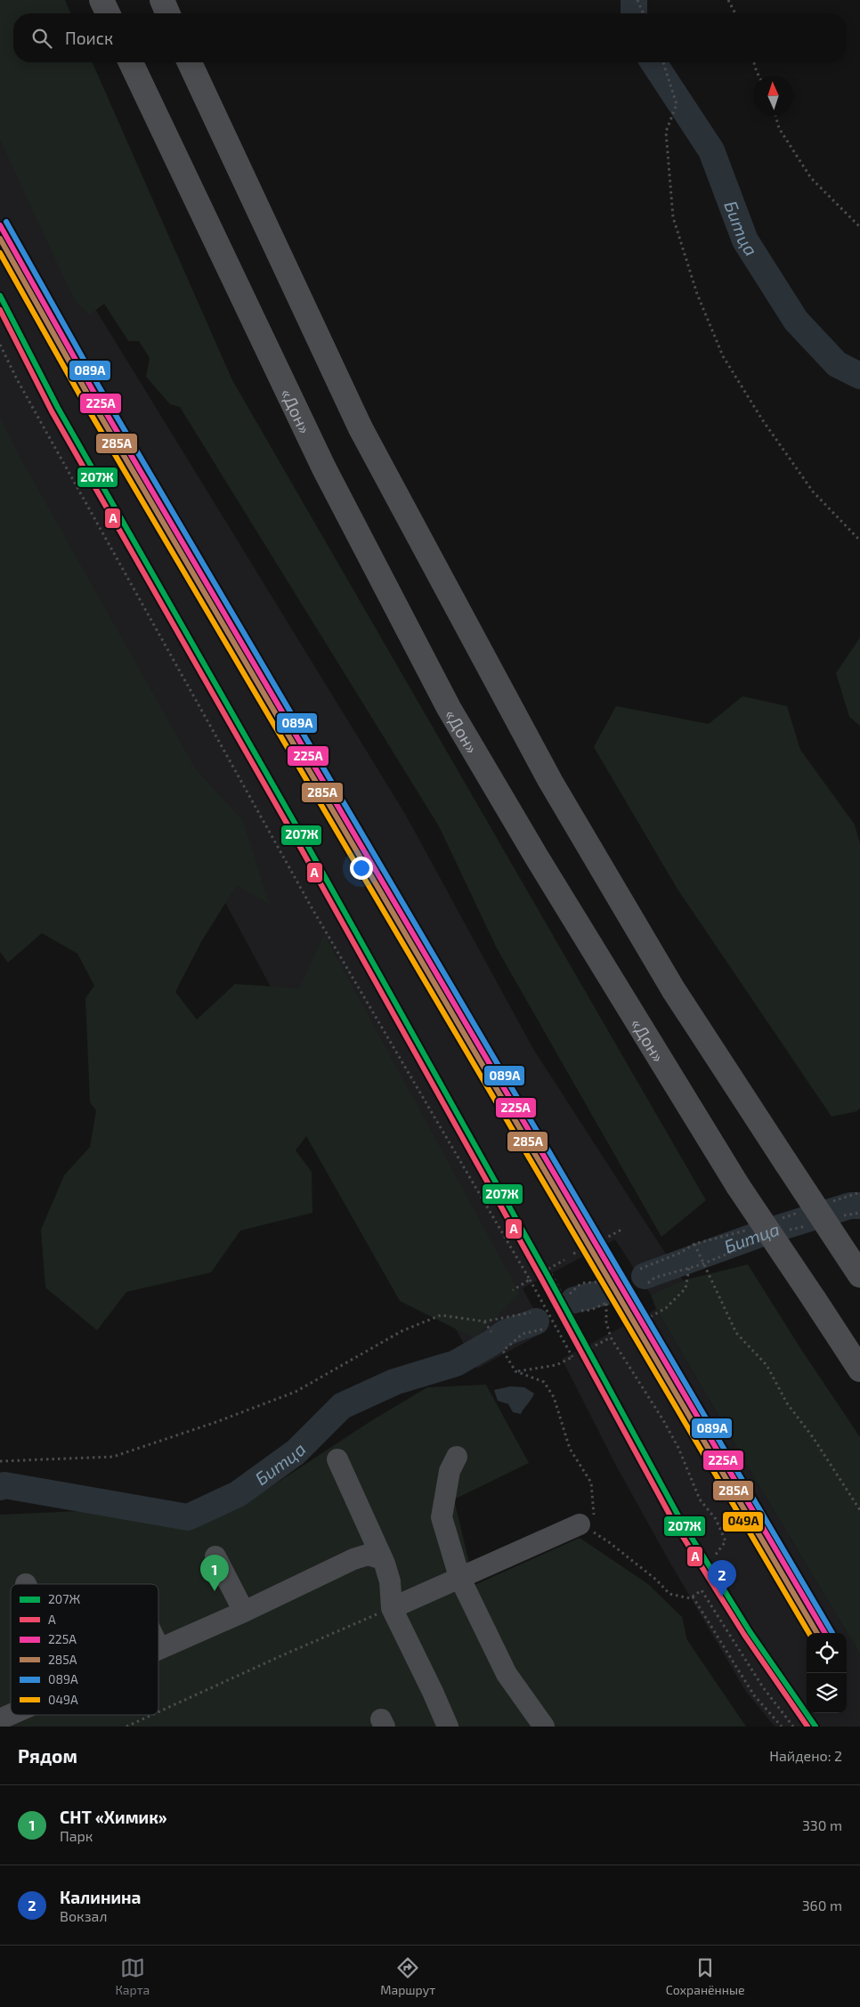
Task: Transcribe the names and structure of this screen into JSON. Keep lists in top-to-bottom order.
{
  "streets": {
    "highway": ["«Дон»"]
  },
  "water": ["Битца"],
  "lines": [
    "transit line 089А",
    "transit line 225А",
    "transit line 285А",
    "transit line 049А",
    "transit line 207Ж",
    "transit line A"
  ],
  "legend": [
    "207Ж",
    "A",
    "225А",
    "285А",
    "089А",
    "049А"
  ],
  "north": "top",
  "page": {
    "search": "Поиск",
    "pins": ["1", "2"],
    "heading": ["Рядом", "Найдено: 2"],
    "list": [
      {
        "mark": "1",
        "name": "СНТ «Химик»",
        "note": "Парк",
        "value": "330 m"
      },
      {
        "mark": "2",
        "name": "Калинина",
        "note": "Вокзал",
        "value": "360 m"
      }
    ],
    "nav": ["Карта", "Маршрут", "Сохранённые"]
  }
}
